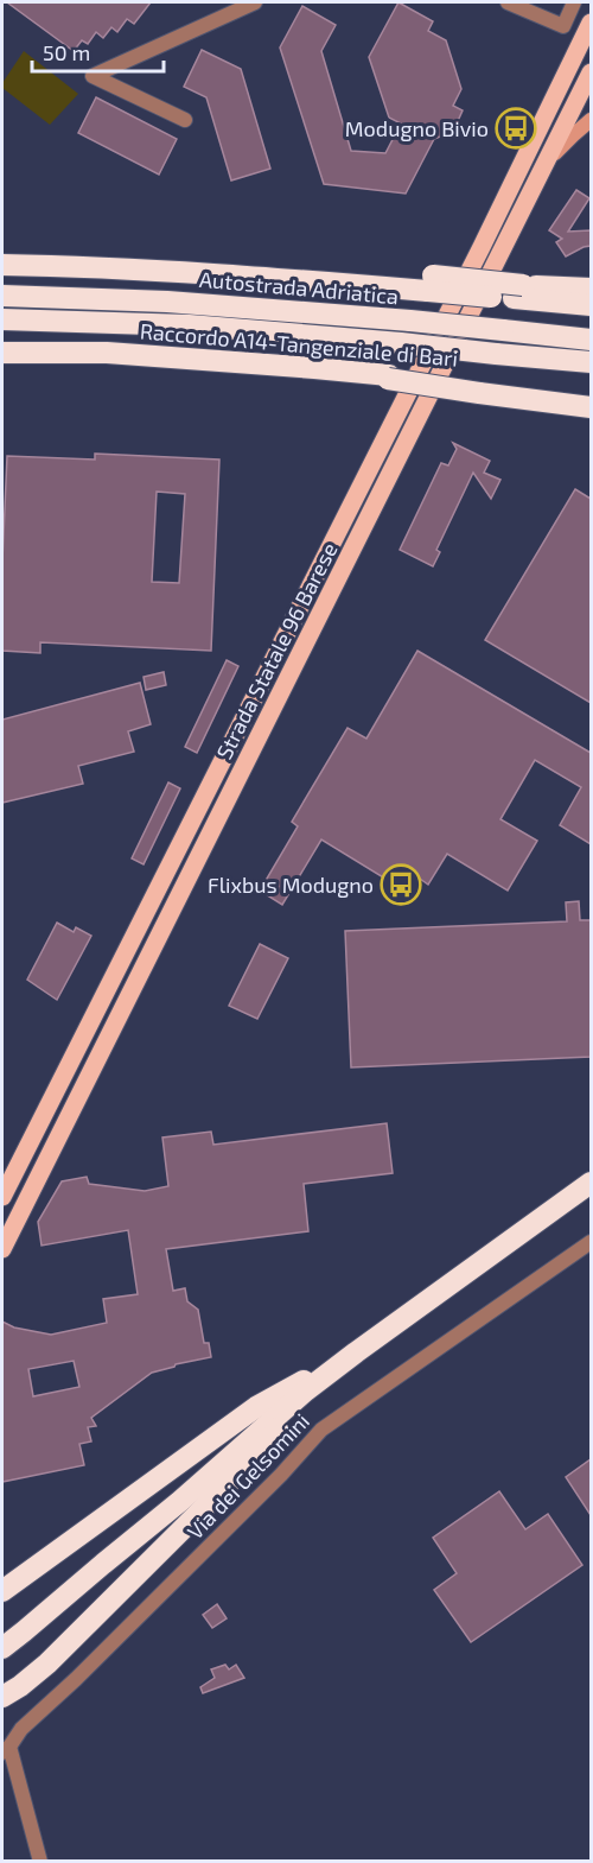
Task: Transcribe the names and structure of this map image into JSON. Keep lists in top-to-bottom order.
{
  "streets": {
    "highway": ["Autostrada Adriatica", "Raccordo A14-Tangenziale di Bari"],
    "main road": ["Strada Statale 96 Barese"],
    "street": ["Via dei Gelsomini"]
  },
  "places": {
    "bus stop": ["Modugno Bivio", "Flixbus Modugno"]
  },
  "scale_bar": "50 m"
}
